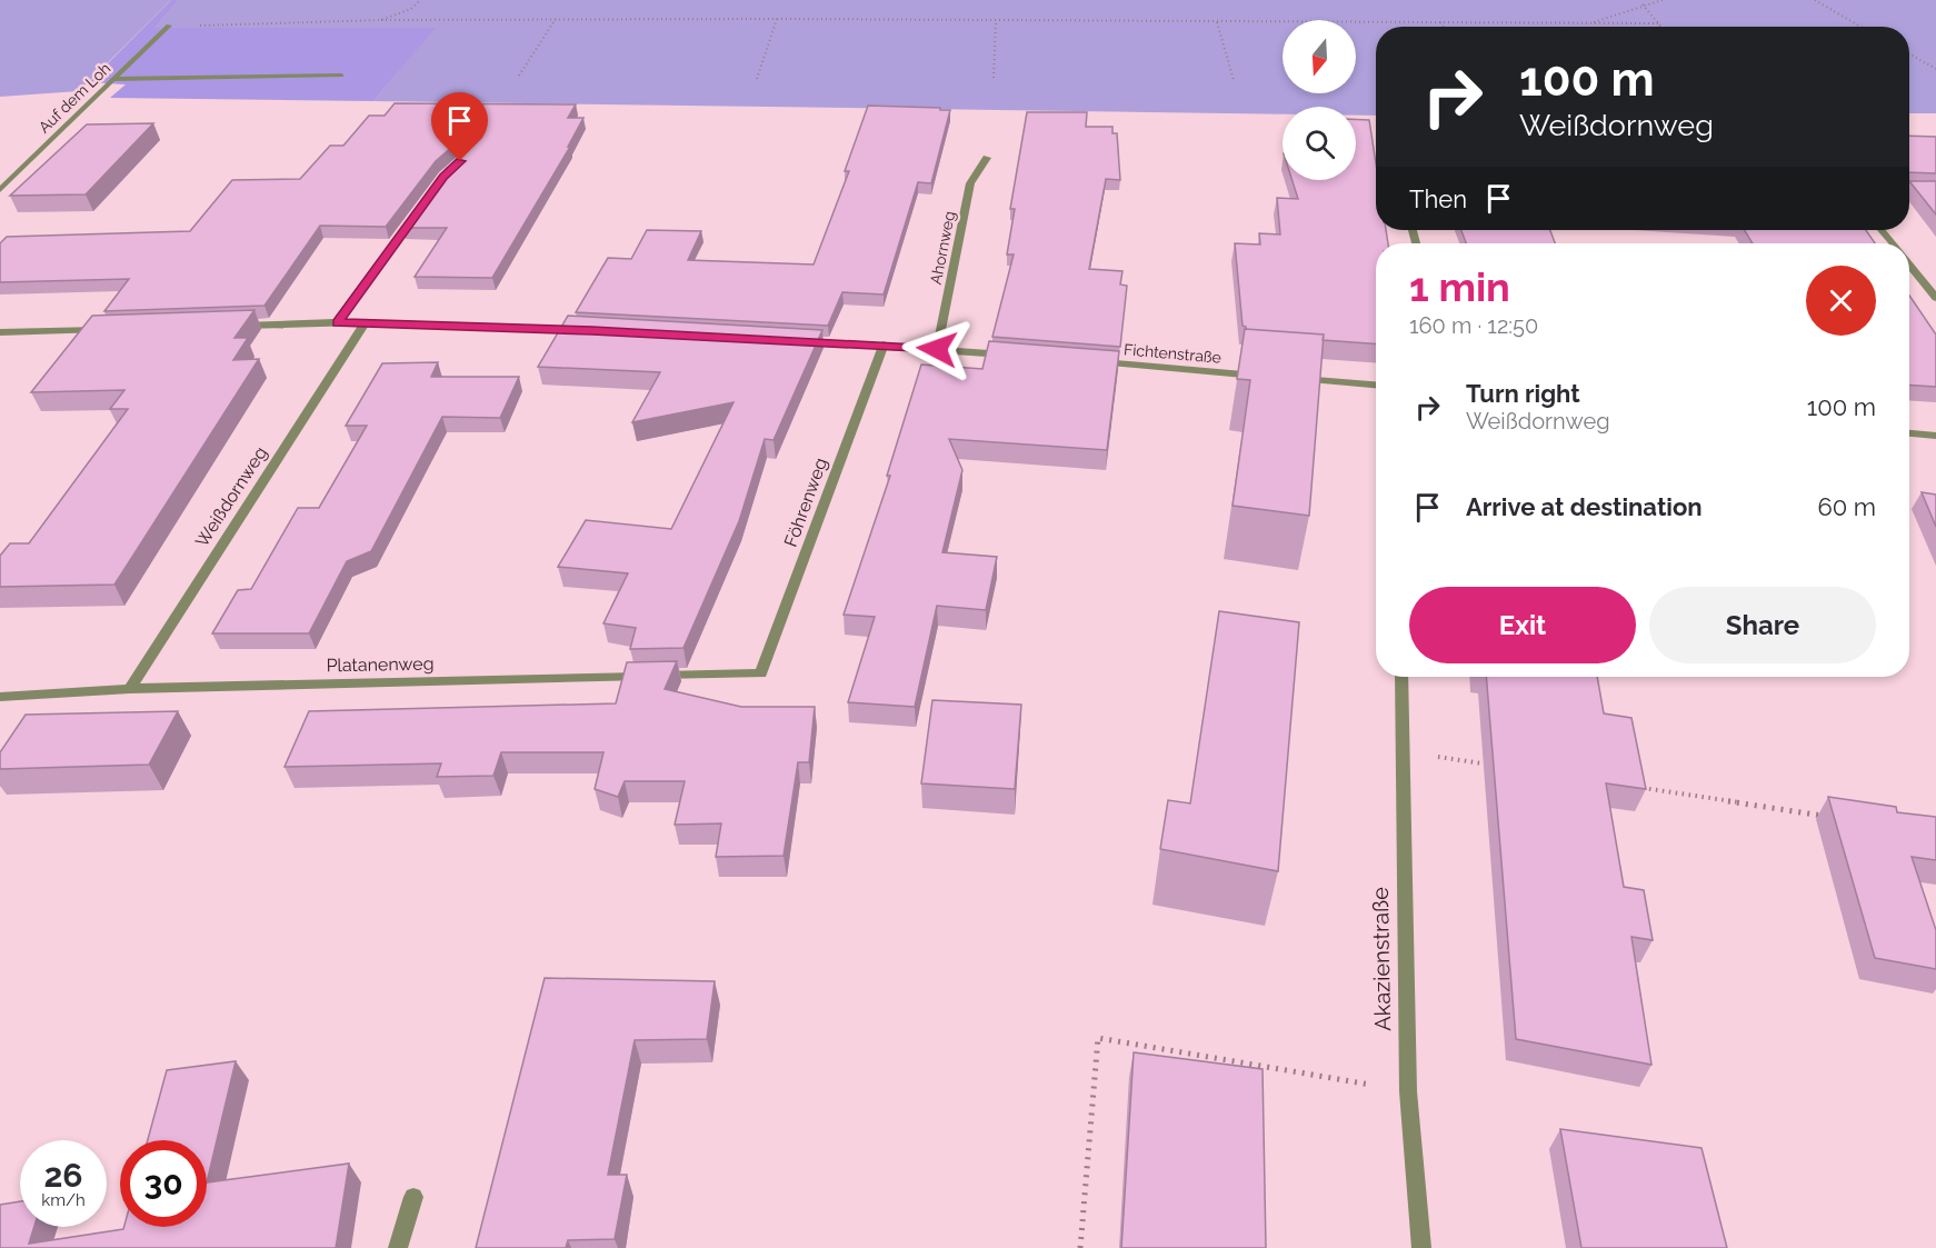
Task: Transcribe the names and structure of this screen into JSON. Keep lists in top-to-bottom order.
{
  "streets": {
    "street": [
      "Auf dem Loh",
      "Ahornweg",
      "Fichtenstraße",
      "Weißdornweg",
      "Föhrenweg",
      "Platanenweg",
      "Akazienstraße"
    ]
  },
  "crossings": [
    ["Weißdornweg", "Platanenweg"],
    ["Föhrenweg", "Platanenweg"]
  ],
  "north": "bottom",
  "page": {
    "turn": ["100 m", "Weißdornweg"],
    "then": "Then",
    "heading": ["1 min", "160 m · 12:50"],
    "list": [
      {
        "name": "Turn right",
        "note": "Weißdornweg",
        "value": "100 m"
      },
      {
        "name": "Arrive at destination",
        "value": "60 m"
      }
    ],
    "buttons": ["Exit", "Share"],
    "speed": "26 km/h",
    "limit": "30"
  }
}
